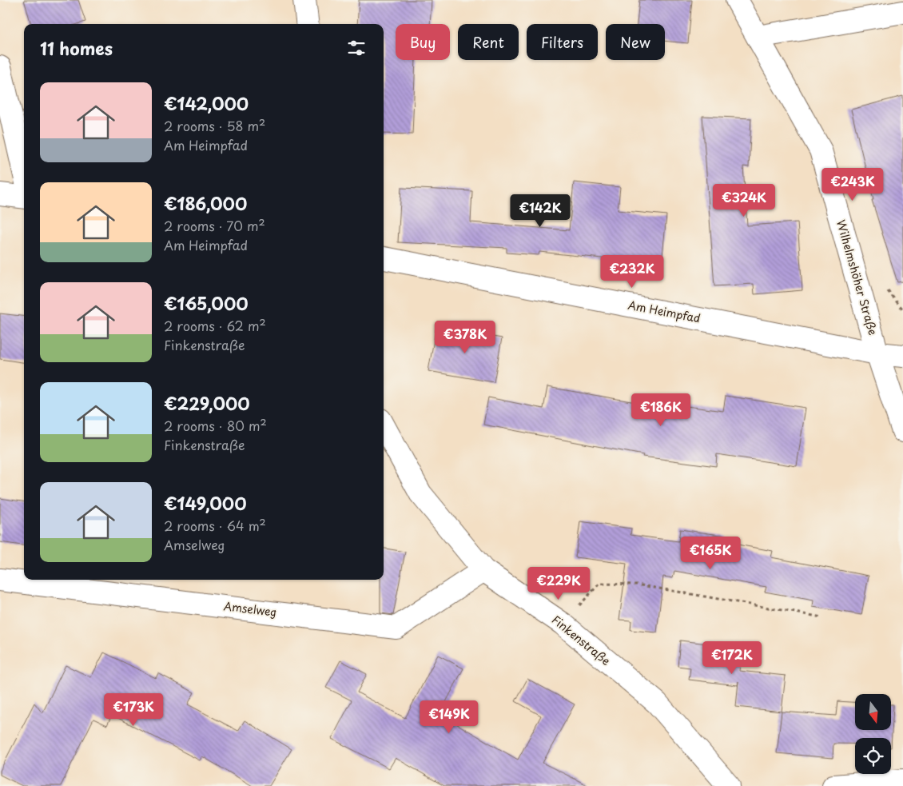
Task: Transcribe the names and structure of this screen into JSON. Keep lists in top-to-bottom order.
{
  "streets": {
    "street": [
      "Wilhelmshöher Straße",
      "Am Heimpfad",
      "Amselweg",
      "Finkenstraße"
    ]
  },
  "crossings": [
    ["Wilhelmshöher Straße", "Am Heimpfad"],
    ["Amselweg", "Finkenstraße"]
  ],
  "north": "bottom",
  "page": {
    "chip": [
      "Buy",
      "Rent",
      "Filters",
      "New"
    ],
    "heading": "11 homes",
    "list": [
      {
        "name": "€142,000",
        "note": "2 rooms · 58 m² · Am Heimpfad"
      },
      {
        "name": "€186,000",
        "note": "2 rooms · 70 m² · Am Heimpfad"
      },
      {
        "name": "€165,000",
        "note": "2 rooms · 62 m² · Finkenstraße"
      },
      {
        "name": "€229,000",
        "note": "2 rooms · 80 m² · Finkenstraße"
      },
      {
        "name": "€149,000",
        "note": "2 rooms · 64 m² · Amselweg"
      }
    ],
    "price": [
      "€243K",
      "€324K",
      "€142K",
      "€232K",
      "€378K",
      "€186K",
      "€165K",
      "€229K",
      "€172K",
      "€173K",
      "€149K"
    ]
  }
}
